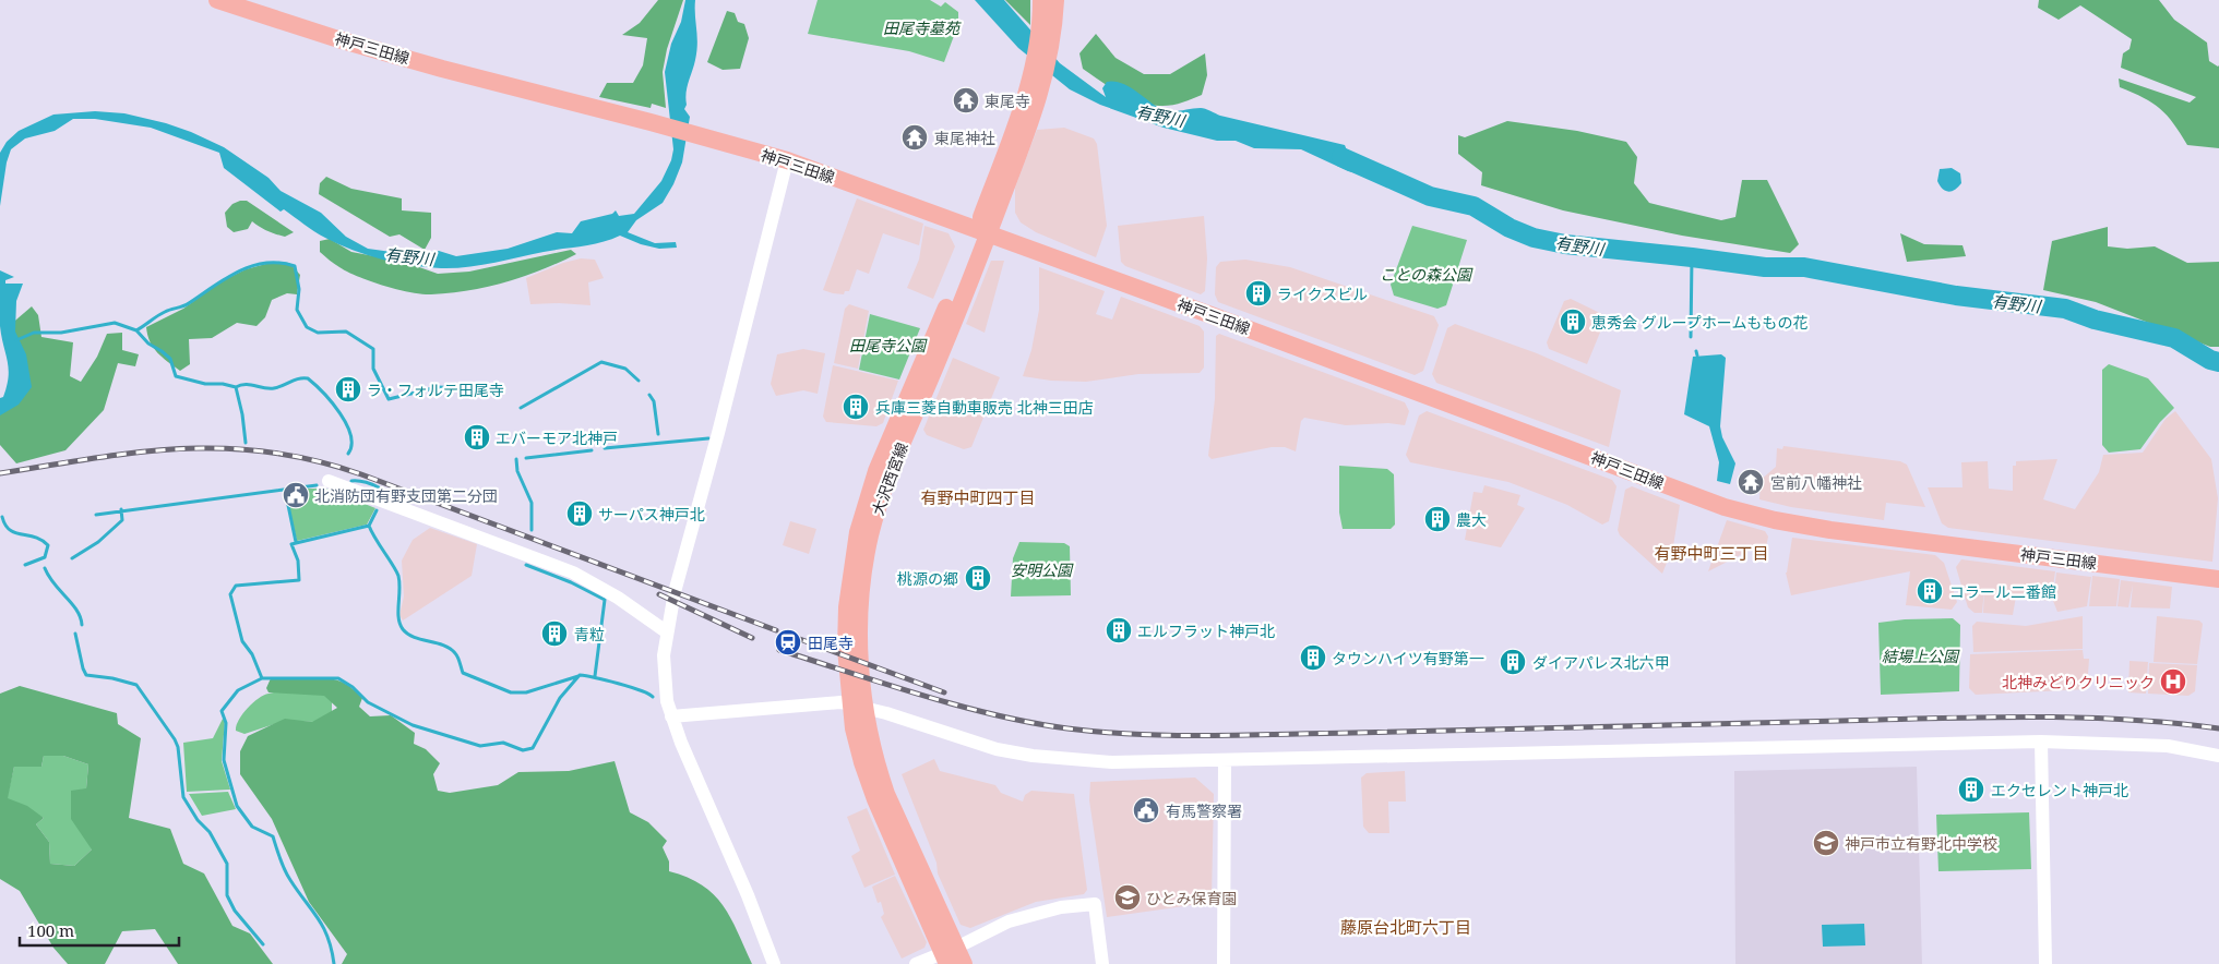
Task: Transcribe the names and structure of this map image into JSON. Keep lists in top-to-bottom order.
{
  "streets": {
    "main road": ["神戸三田線", "大沢西宮線"]
  },
  "crossings": [
    ["神戸三田線", "大沢西宮線"]
  ],
  "districts": ["有野中町四丁目", "有野中町三丁目", "藤原台北町六丁目"],
  "water": ["有野川"],
  "parks": [
    "田尾寺墓苑",
    "ことの森公園",
    "田尾寺公園",
    "安明公園",
    "結場上公園"
  ],
  "places": {
    "temple": ["東尾寺", "東尾神社", "宮前八幡神社"],
    "building": [
      "ライクスビル",
      "恵秀会 グループホームももの花",
      "ラ・フォルテ田尾寺",
      "兵庫三菱自動車販売 北神三田店",
      "エバーモア北神戸",
      "サーパス神戸北",
      "農大",
      "桃源の郷",
      "コラール二番館",
      "エルフラット神戸北",
      "青粒",
      "タウンハイツ有野第一",
      "ダイアパレス北六甲",
      "エクセレント神戸北"
    ],
    "public building": ["北消防団有野支団第二分団", "有馬警察署"],
    "station": ["田尾寺"],
    "hospital": ["北神みどりクリニック"],
    "school or university": ["神戸市立有野北中学校", "ひとみ保育園"]
  },
  "scale_bar": "100 m"
}
